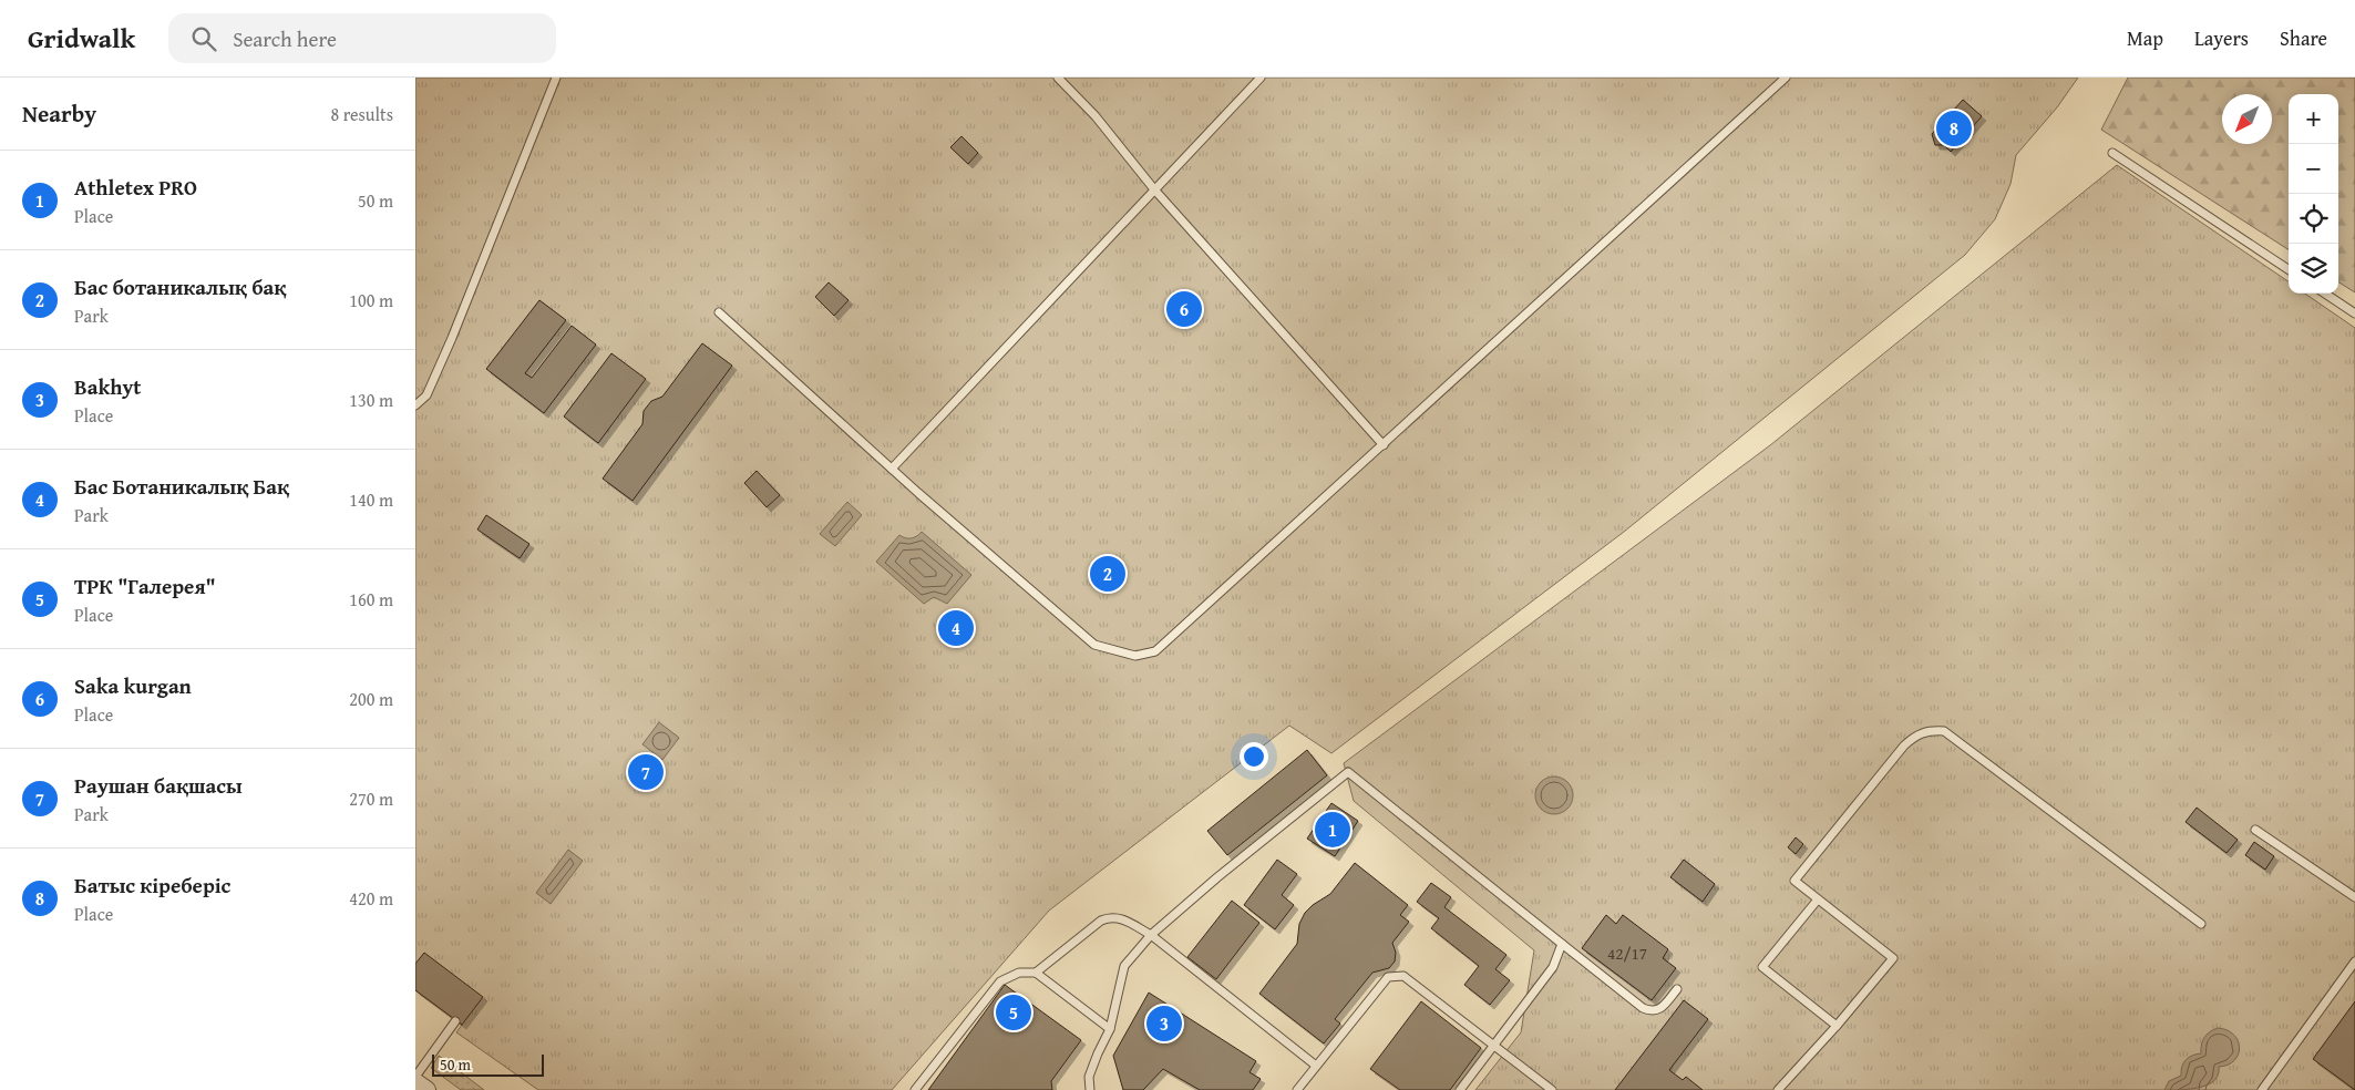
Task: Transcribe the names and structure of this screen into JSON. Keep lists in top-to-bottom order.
{
  "house_numbers": ["42/17"],
  "scale_bar": "50 m",
  "north": "bottom left",
  "page": {
    "header": "Gridwalk",
    "search": "Search here",
    "nav": ["Map", "Layers", "Share"],
    "heading": ["Nearby", "8 results"],
    "map_buttons": ["+", "−"],
    "pins": [
      "8",
      "6",
      "2",
      "4",
      "7",
      "1",
      "5",
      "3"
    ],
    "list": [
      {
        "mark": "1",
        "name": "Athletex PRO",
        "note": "Place",
        "value": "50 m"
      },
      {
        "mark": "2",
        "name": "Бас ботаникалық бақ",
        "note": "Park",
        "value": "100 m"
      },
      {
        "mark": "3",
        "name": "Bakhyt",
        "note": "Place",
        "value": "130 m"
      },
      {
        "mark": "4",
        "name": "Бас Ботаникалық Бақ",
        "note": "Park",
        "value": "140 m"
      },
      {
        "mark": "5",
        "name": "ТРК \"Галерея\"",
        "note": "Place",
        "value": "160 m"
      },
      {
        "mark": "6",
        "name": "Saka kurgan",
        "note": "Place",
        "value": "200 m"
      },
      {
        "mark": "7",
        "name": "Раушан бақшасы",
        "note": "Park",
        "value": "270 m"
      },
      {
        "mark": "8",
        "name": "Батыс кіреберіс",
        "note": "Place",
        "value": "420 m"
      }
    ],
    "scale": "50 m"
  }
}
